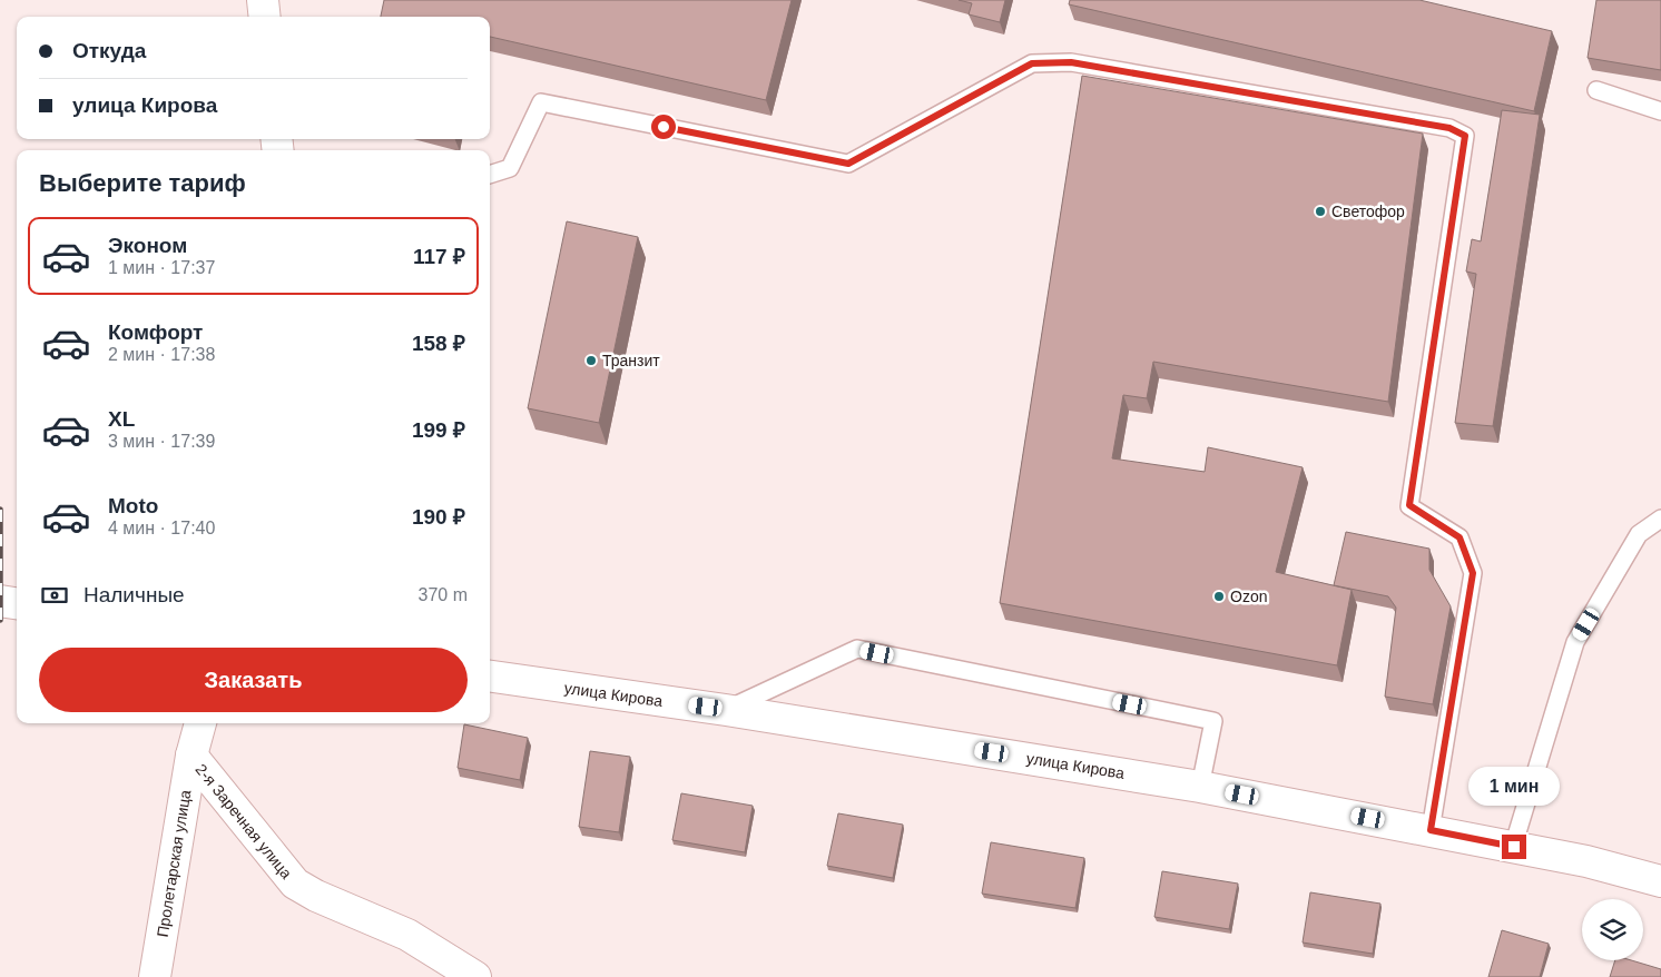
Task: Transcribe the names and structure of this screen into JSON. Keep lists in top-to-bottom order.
{
  "streets": {
    "street": ["улица Кирова", "2-я Заречная улица", "Пролетарская улица"]
  },
  "crossings": [
    ["2-я Заречная улица", "Пролетарская улица"]
  ],
  "places": ["Светофор", "Транзит", "Ozon"],
  "page": {
    "banner": ["Откуда", "улица Кирова"],
    "heading": "Выберите тариф",
    "list": [
      {
        "name": "Эконом",
        "note": "1 мин · 17:37",
        "value": "117 ₽"
      },
      {
        "name": "Комфорт",
        "note": "2 мин · 17:38",
        "value": "158 ₽"
      },
      {
        "name": "XL",
        "note": "3 мин · 17:39",
        "value": "199 ₽"
      },
      {
        "name": "Moto",
        "note": "4 мин · 17:40",
        "value": "190 ₽"
      }
    ],
    "pay": ["Наличные", "370 m"],
    "buttons": "Заказать",
    "bubble": "1 мин"
  }
}
